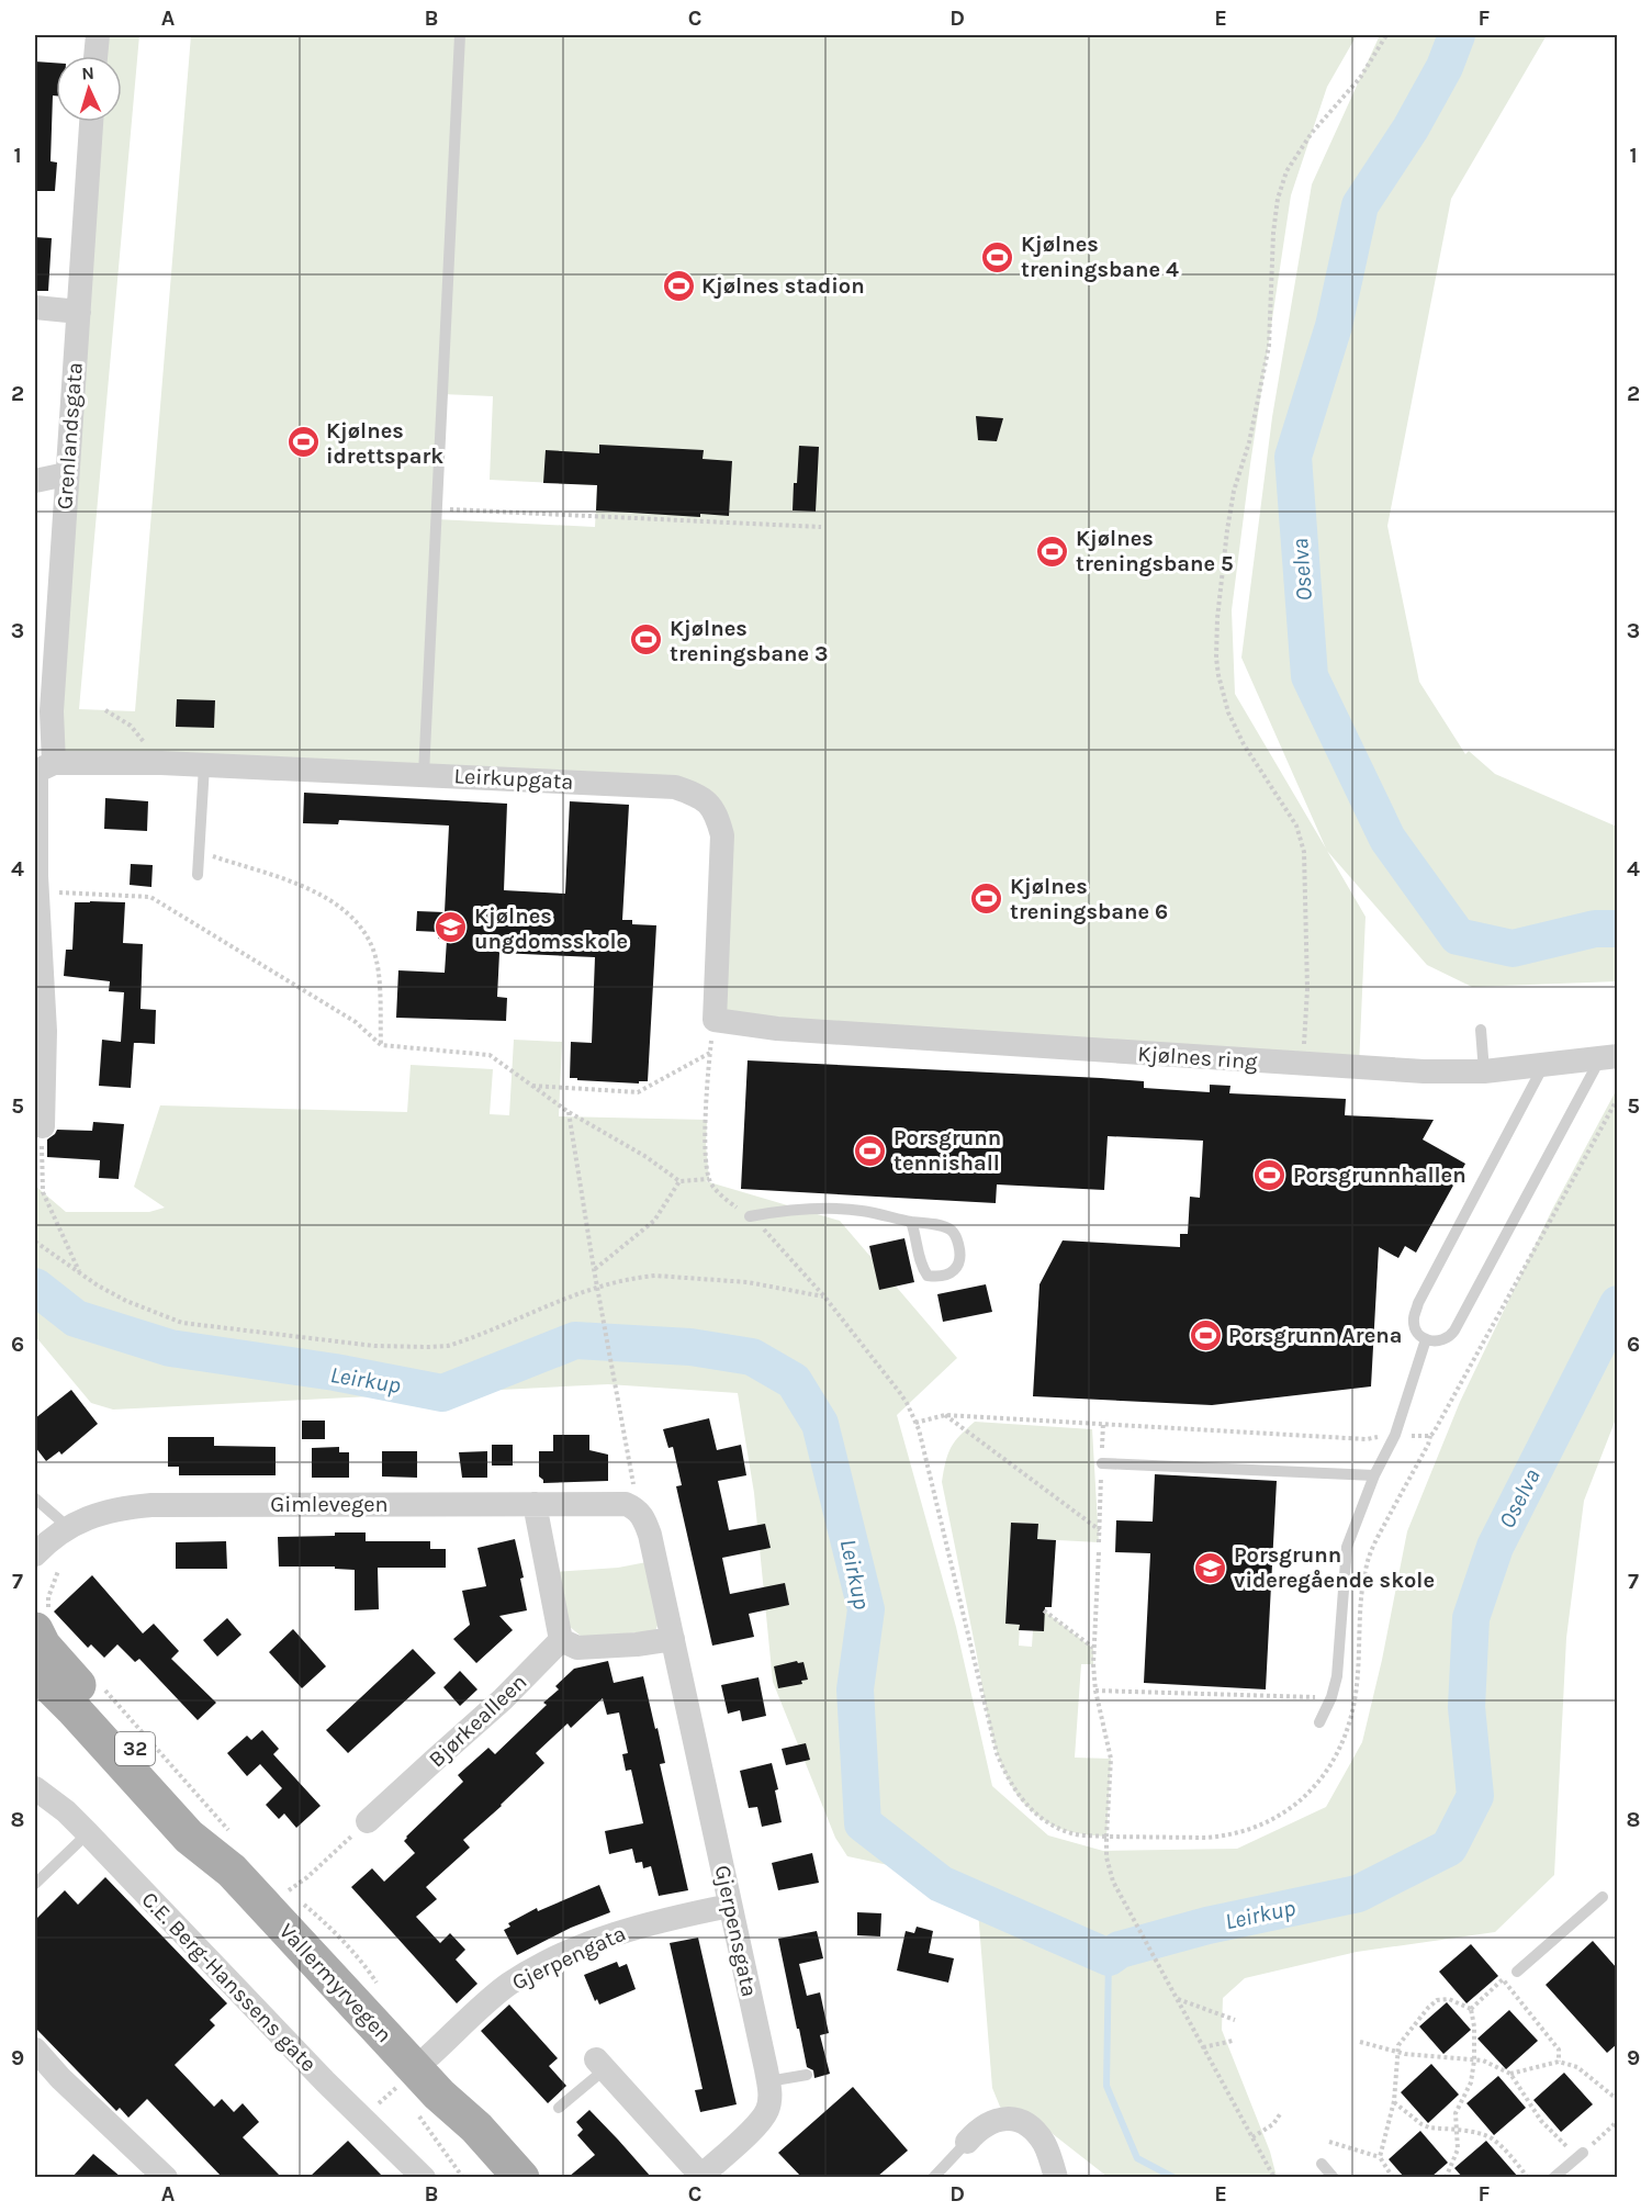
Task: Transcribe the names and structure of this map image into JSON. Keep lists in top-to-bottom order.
{
  "streets": {
    "main road": ["32", "Vallermyrvegen"],
    "street": [
      "Grenlandsgata",
      "Leirkupgata",
      "Kjølnes ring",
      "Gimlevegen",
      "Bjørkealleen",
      "Gjerpensgata",
      "Gjerpengata",
      "C.E. Berg-Hanssens gate"
    ]
  },
  "crossings": [
    ["Grenlandsgata", "Leirkupgata"],
    ["Leirkupgata", "Kjølnes ring"],
    ["Gimlevegen", "Gjerpensgata"],
    ["Gjerpensgata", "Gjerpengata"]
  ],
  "water": ["Oselva", "Leirkup"],
  "places": {
    "sports": [
      "Kjølnes treningsbane 4",
      "Kjølnes stadion",
      "Kjølnes idrettspark",
      "Kjølnes treningsbane 5",
      "Kjølnes treningsbane 3",
      "Kjølnes treningsbane 6",
      "Porsgrunn tennishall",
      "Porsgrunnhallen",
      "Porsgrunn Arena"
    ],
    "school or university": ["Kjølnes ungdomsskole", "Porsgrunn videregående skole"]
  },
  "north": "top",
  "grid": {
    "columns": [
      "A",
      "B",
      "C",
      "D",
      "E",
      "F"
    ],
    "rows": [
      "1",
      "2",
      "3",
      "4",
      "5",
      "6",
      "7",
      "8",
      "9"
    ]
  }
}
